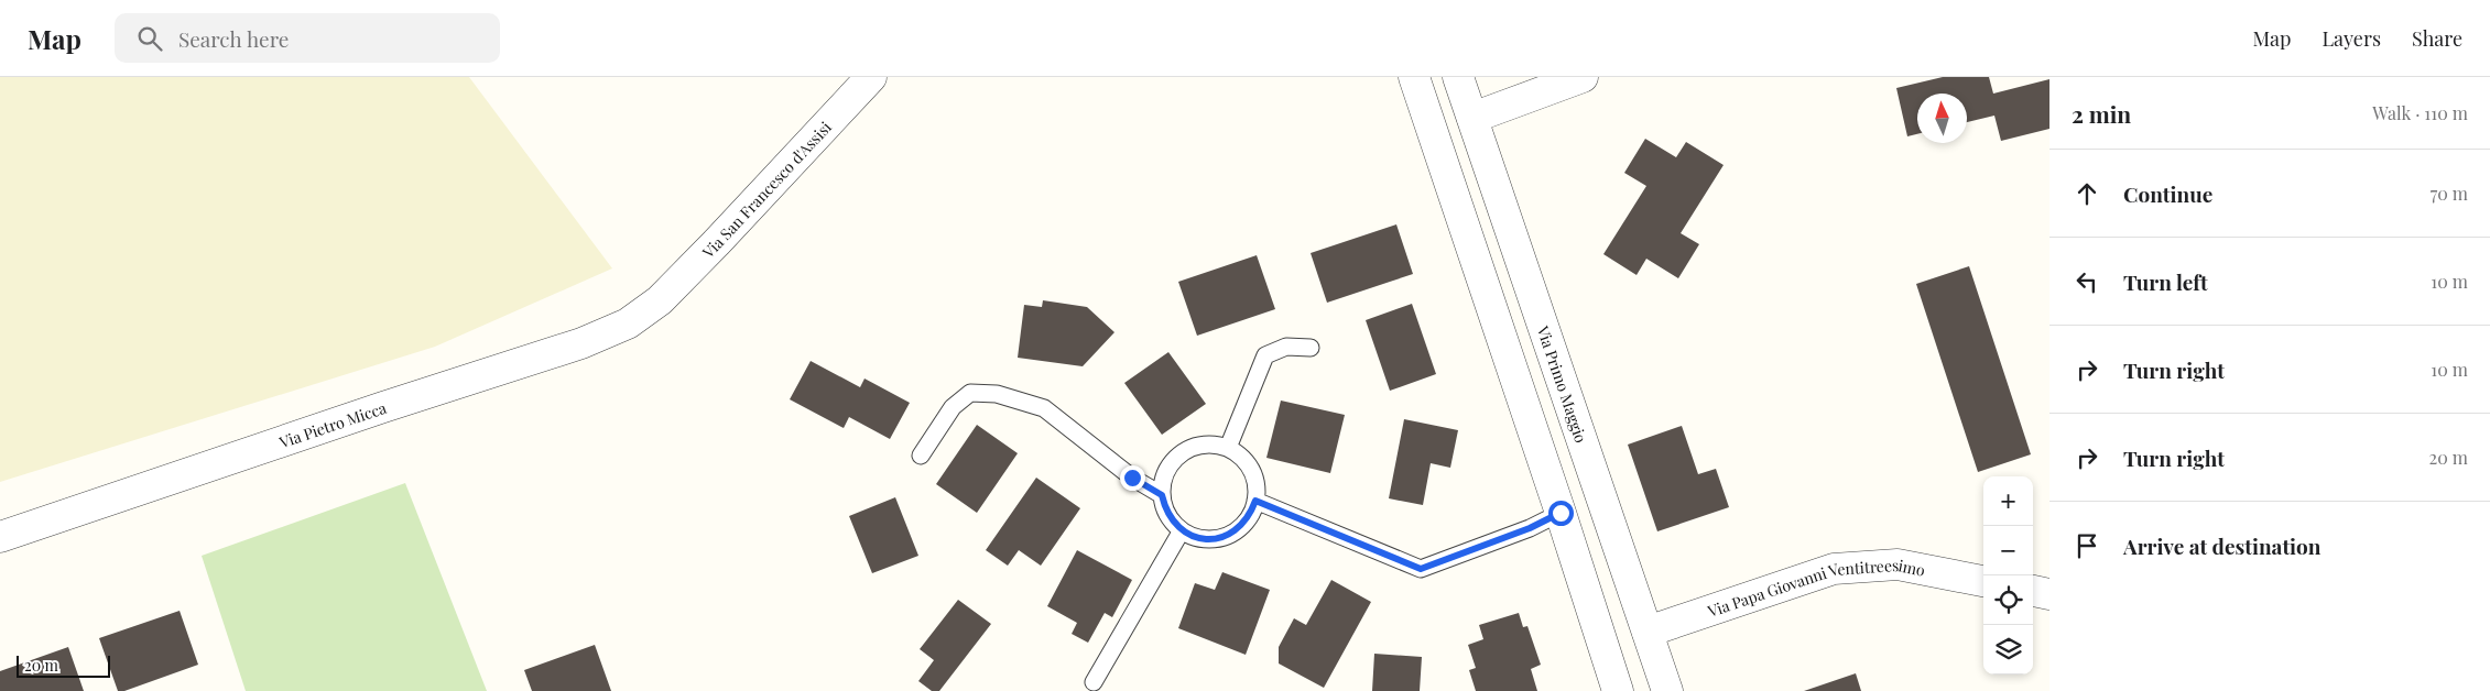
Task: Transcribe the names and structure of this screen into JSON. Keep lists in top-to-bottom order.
{
  "streets": {
    "street": [
      "Via San Francesco d'Assisi",
      "Via Primo Maggio",
      "Via Pietro Micca",
      "Via Papa Giovanni Ventitreesimo"
    ]
  },
  "crossings": [
    ["Via San Francesco d'Assisi", "Via Pietro Micca"],
    ["Via Primo Maggio", "Via Papa Giovanni Ventitreesimo"]
  ],
  "scale_bar": "20 m",
  "north": "top",
  "page": {
    "header": "Map",
    "search": "Search here",
    "nav": ["Map", "Layers", "Share"],
    "heading": ["2 min", "Walk · 110 m"],
    "list": [
      ["Continue", "70 m"],
      ["Turn left", "10 m"],
      ["Turn right", "10 m"],
      ["Turn right", "20 m"],
      "Arrive at destination"
    ],
    "map_buttons": ["+", "−"],
    "scale": "20 m"
  }
}
